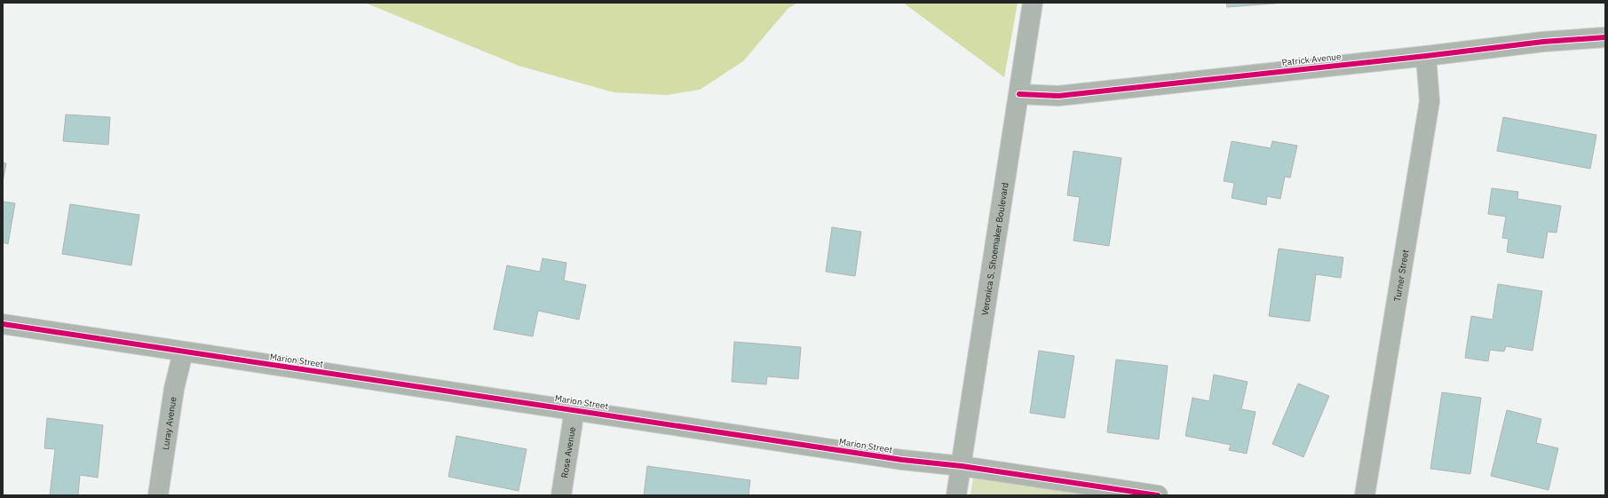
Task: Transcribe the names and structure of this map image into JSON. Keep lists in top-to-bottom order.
{
  "streets": {
    "street": [
      "Patrick Avenue",
      "Veronica S. Shoemaker Boulevard",
      "Turner Street",
      "Marion Street",
      "Luray Avenue",
      "Rose Avenue"
    ]
  },
  "crossings": [
    ["Patrick Avenue", "Veronica S. Shoemaker Boulevard"],
    ["Patrick Avenue", "Turner Street"],
    ["Veronica S. Shoemaker Boulevard", "Marion Street"],
    ["Marion Street", "Luray Avenue"],
    ["Marion Street", "Rose Avenue"]
  ]
}
